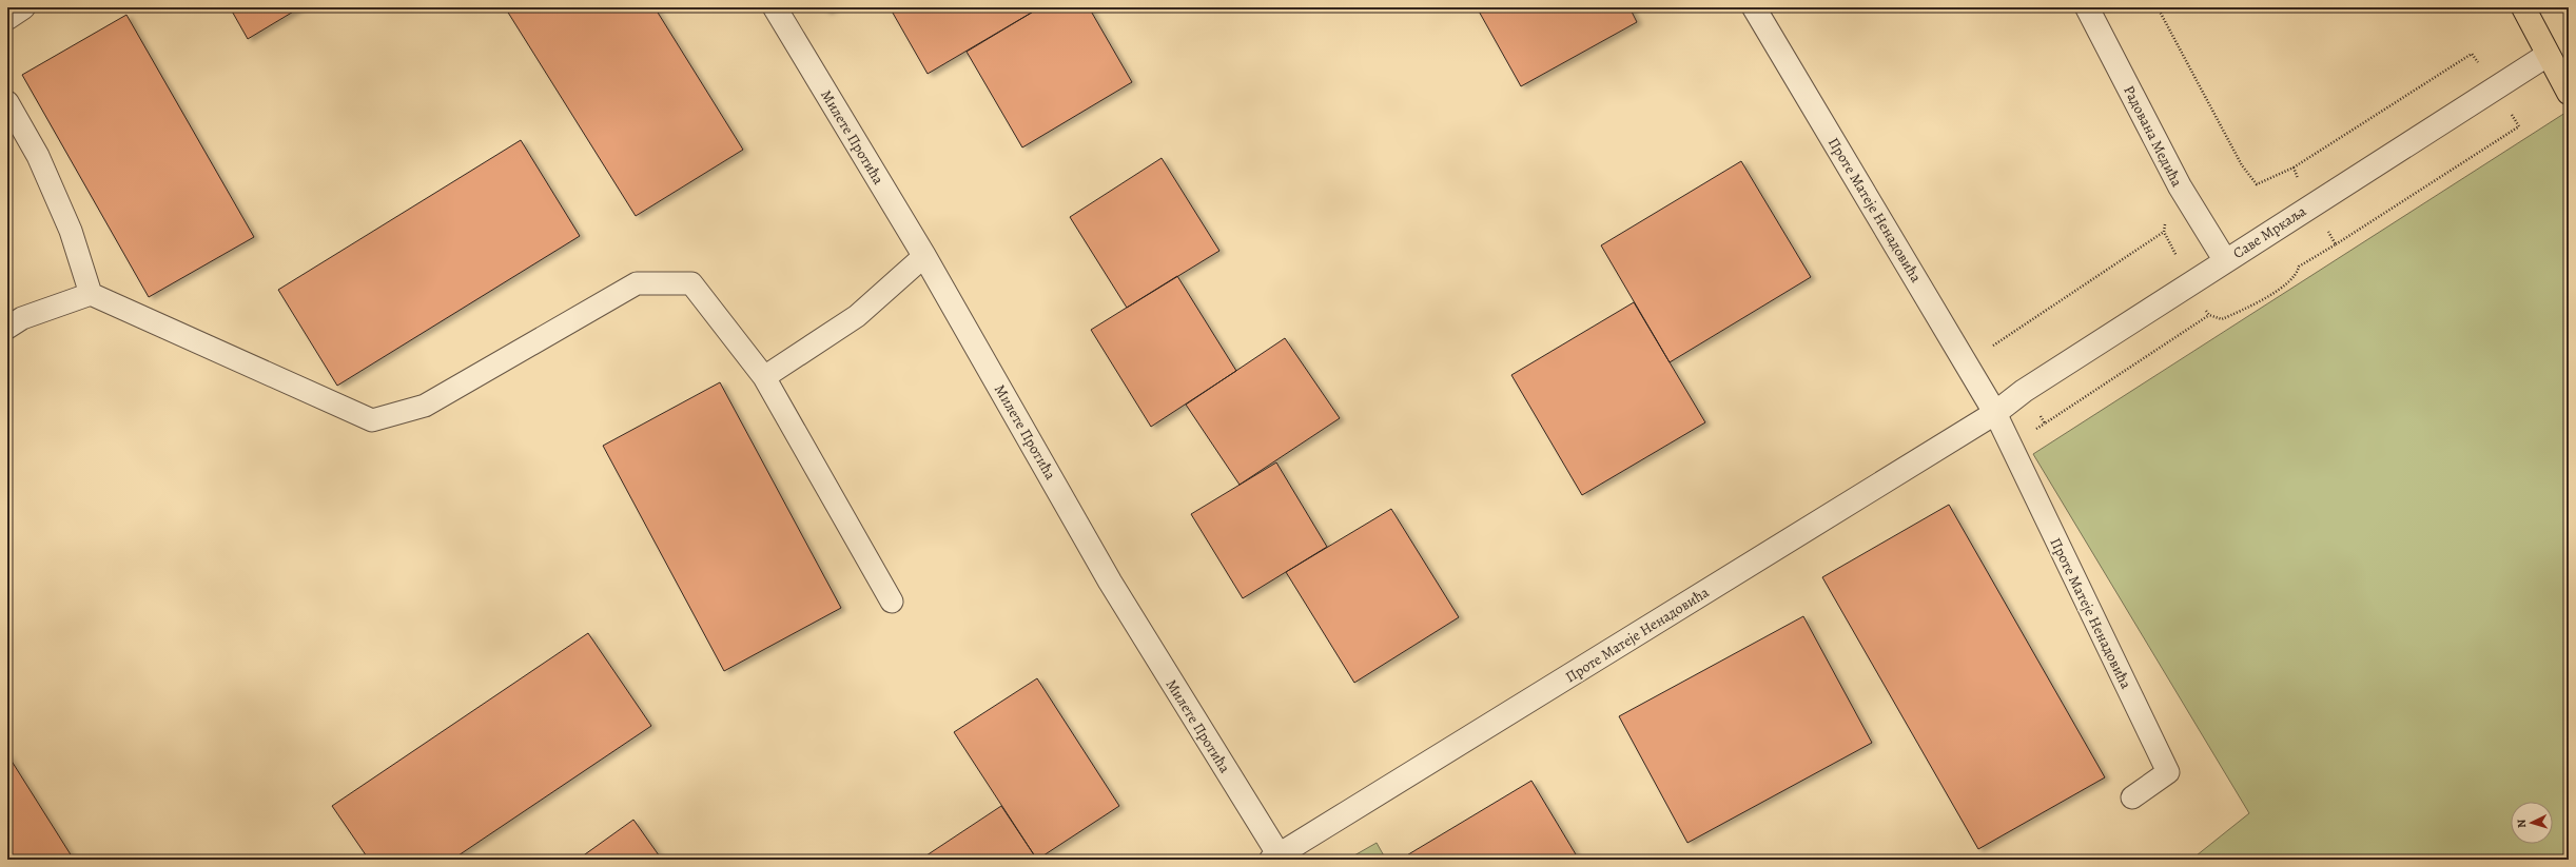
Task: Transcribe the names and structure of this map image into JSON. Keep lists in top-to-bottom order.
{
  "streets": {
    "street": [
      "Радована Медића",
      "Милете Протића",
      "Проте Матеје Ненадовића",
      "Саве Мркаља"
    ]
  },
  "crossings": [
    ["Радована Медића", "Саве Мркаља"],
    ["Милете Протића", "Проте Матеје Ненадовића"],
    ["Проте Матеје Ненадовића", "Саве Мркаља"]
  ],
  "north": "left"
}
